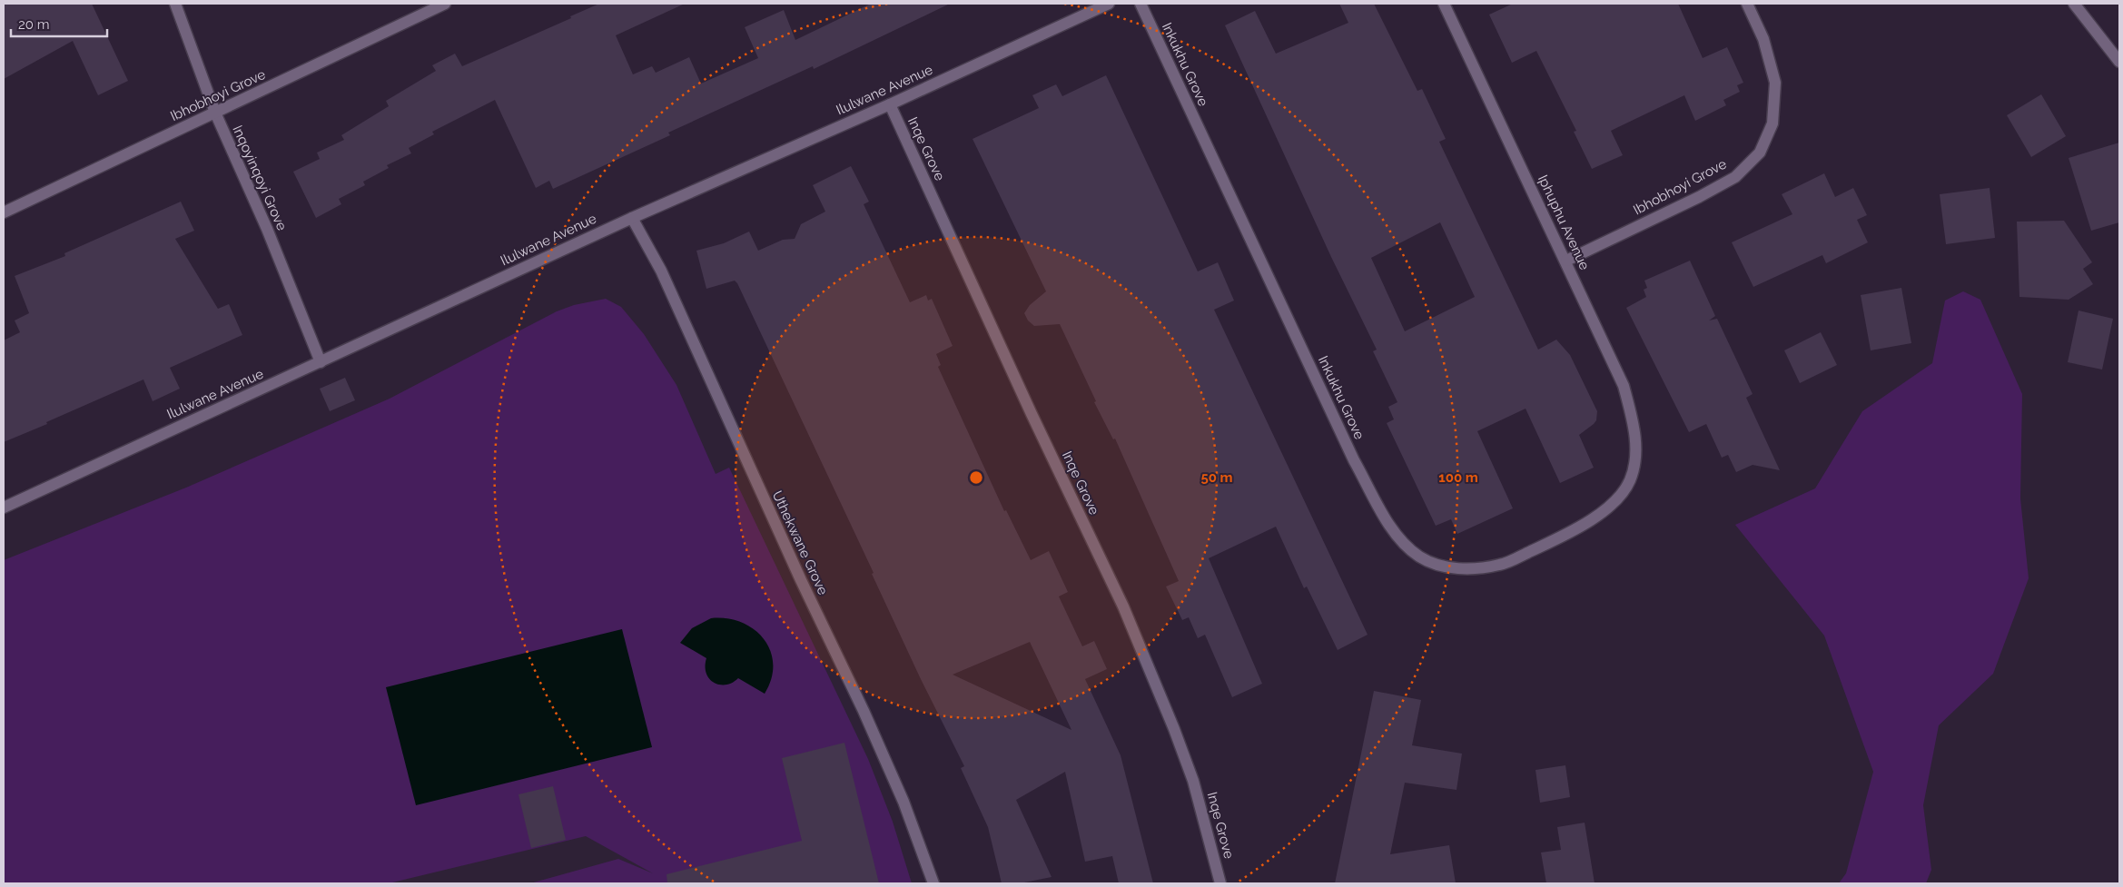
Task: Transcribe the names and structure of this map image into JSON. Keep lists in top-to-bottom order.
{
  "streets": {
    "street": [
      "Inkukhu Grove",
      "Ilulwane Avenue",
      "Ibhobhoyi Grove",
      "Inqe Grove",
      "Inqoyinqoyi Grove",
      "Iphuphu Avenue",
      "Uthekwane Grove"
    ]
  },
  "crossings": [
    ["Inkukhu Grove", "Iphuphu Avenue"],
    ["Ilulwane Avenue", "Inqe Grove"],
    ["Ilulwane Avenue", "Inqoyinqoyi Grove"],
    ["Ilulwane Avenue", "Uthekwane Grove"],
    ["Ibhobhoyi Grove", "Inqoyinqoyi Grove"],
    ["Ibhobhoyi Grove", "Iphuphu Avenue"]
  ],
  "scale_bar": "20 m",
  "rings": ["50 m", "100 m"]
}
